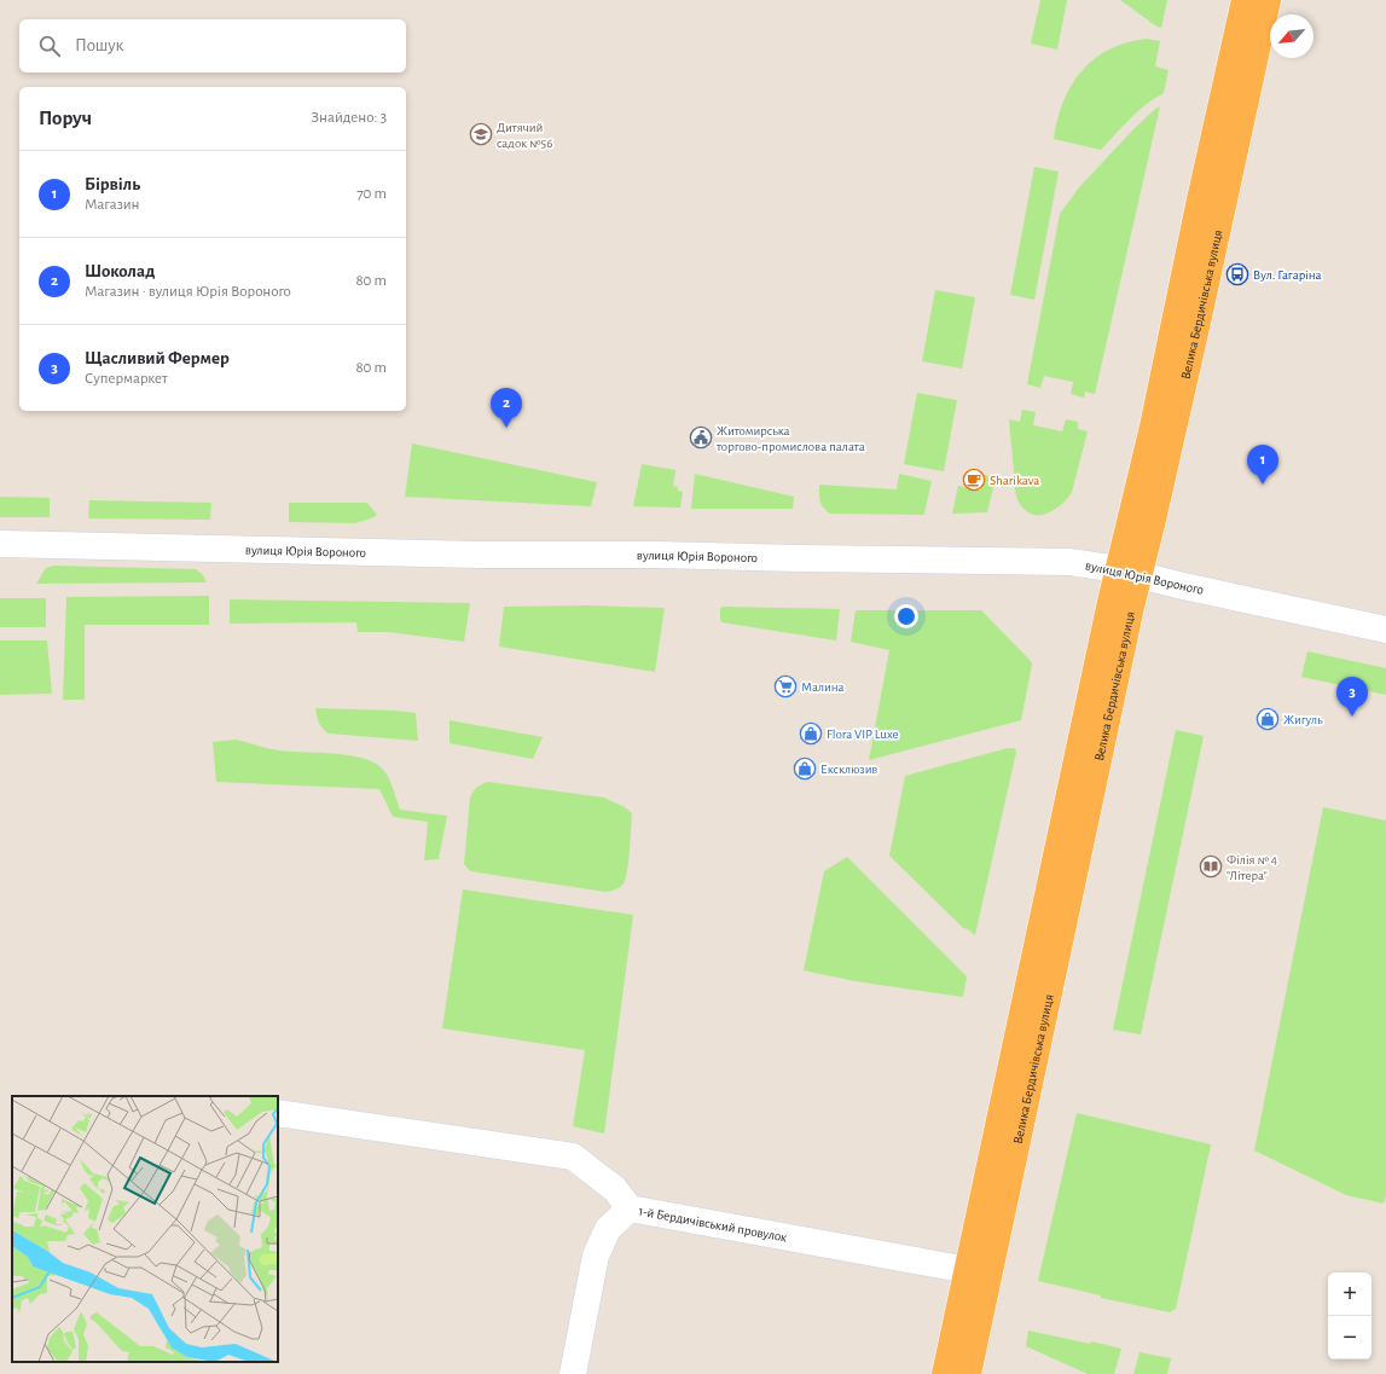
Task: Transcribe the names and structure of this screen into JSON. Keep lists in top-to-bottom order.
{
  "streets": {
    "highway": ["Велика Бердичівська вулиця"],
    "street": ["вулиця Юрія Вороного", "1-й Бердичівський провулок"]
  },
  "crossings": [
    ["Велика Бердичівська вулиця", "вулиця Юрія Вороного"],
    ["Велика Бердичівська вулиця", "1-й Бердичівський провулок"]
  ],
  "places": {
    "school or university": ["Дитячий садок №56"],
    "bus stop": ["Вул. Гагаріна"],
    "public building": ["Житомирська торгово-промислова палата"],
    "cafe": ["Sharikava"],
    "supermarket": ["Малина"],
    "shop": ["Жигуль", "Flora VIP Luxe", "Ексклюзив"],
    "library": ["Філія № 4 \"Літера\""]
  },
  "north": "bottom left",
  "page": {
    "search": "Пошук",
    "heading": ["Поруч", "Знайдено: 3"],
    "list": [
      {
        "mark": "1",
        "name": "Бірвіль",
        "note": "Магазин",
        "value": "70 m"
      },
      {
        "mark": "2",
        "name": "Шоколад",
        "note": "Магазин · вулиця Юрія Вороного",
        "value": "80 m"
      },
      {
        "mark": "3",
        "name": "Щасливий Фермер",
        "note": "Супермаркет",
        "value": "80 m"
      }
    ],
    "pins": ["2", "1", "3"],
    "map_buttons": ["+", "−"]
  }
}
